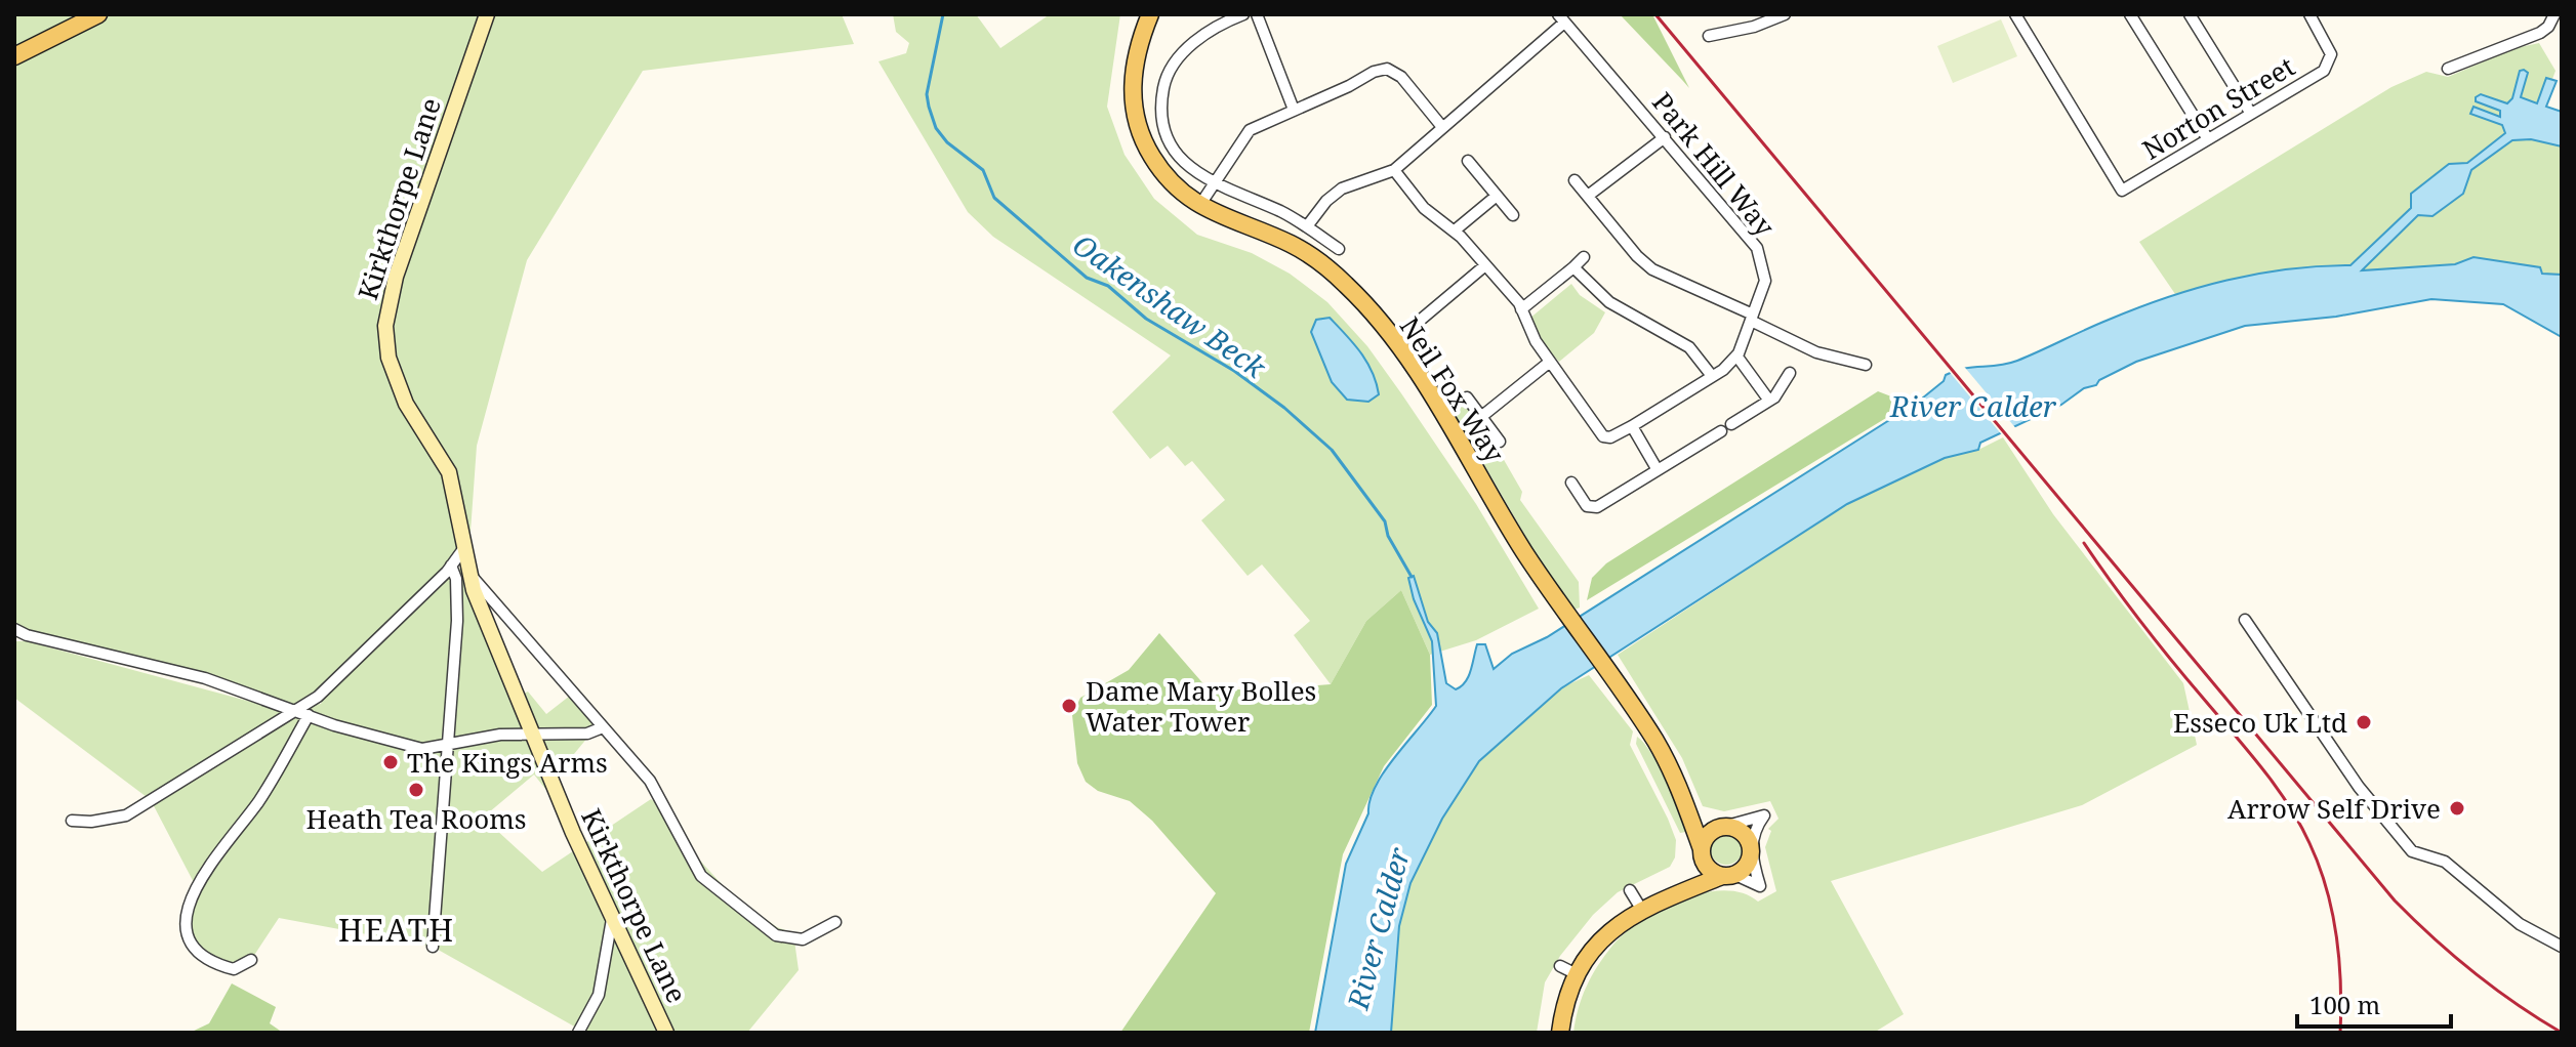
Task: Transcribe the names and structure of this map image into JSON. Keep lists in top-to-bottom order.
{
  "streets": {
    "main road": ["Neil Fox Way"],
    "street": ["Norton Street", "Park Hill Way", "Kirkthorpe Lane"]
  },
  "districts": ["HEATH"],
  "water": ["Oakenshaw Beck", "River Calder"],
  "places": [
    "Dame Mary Bolles Water Tower",
    "Esseco Uk Ltd",
    "The Kings Arms",
    "Heath Tea Rooms",
    "Arrow Self Drive"
  ],
  "scale_bar": "100 m"
}
